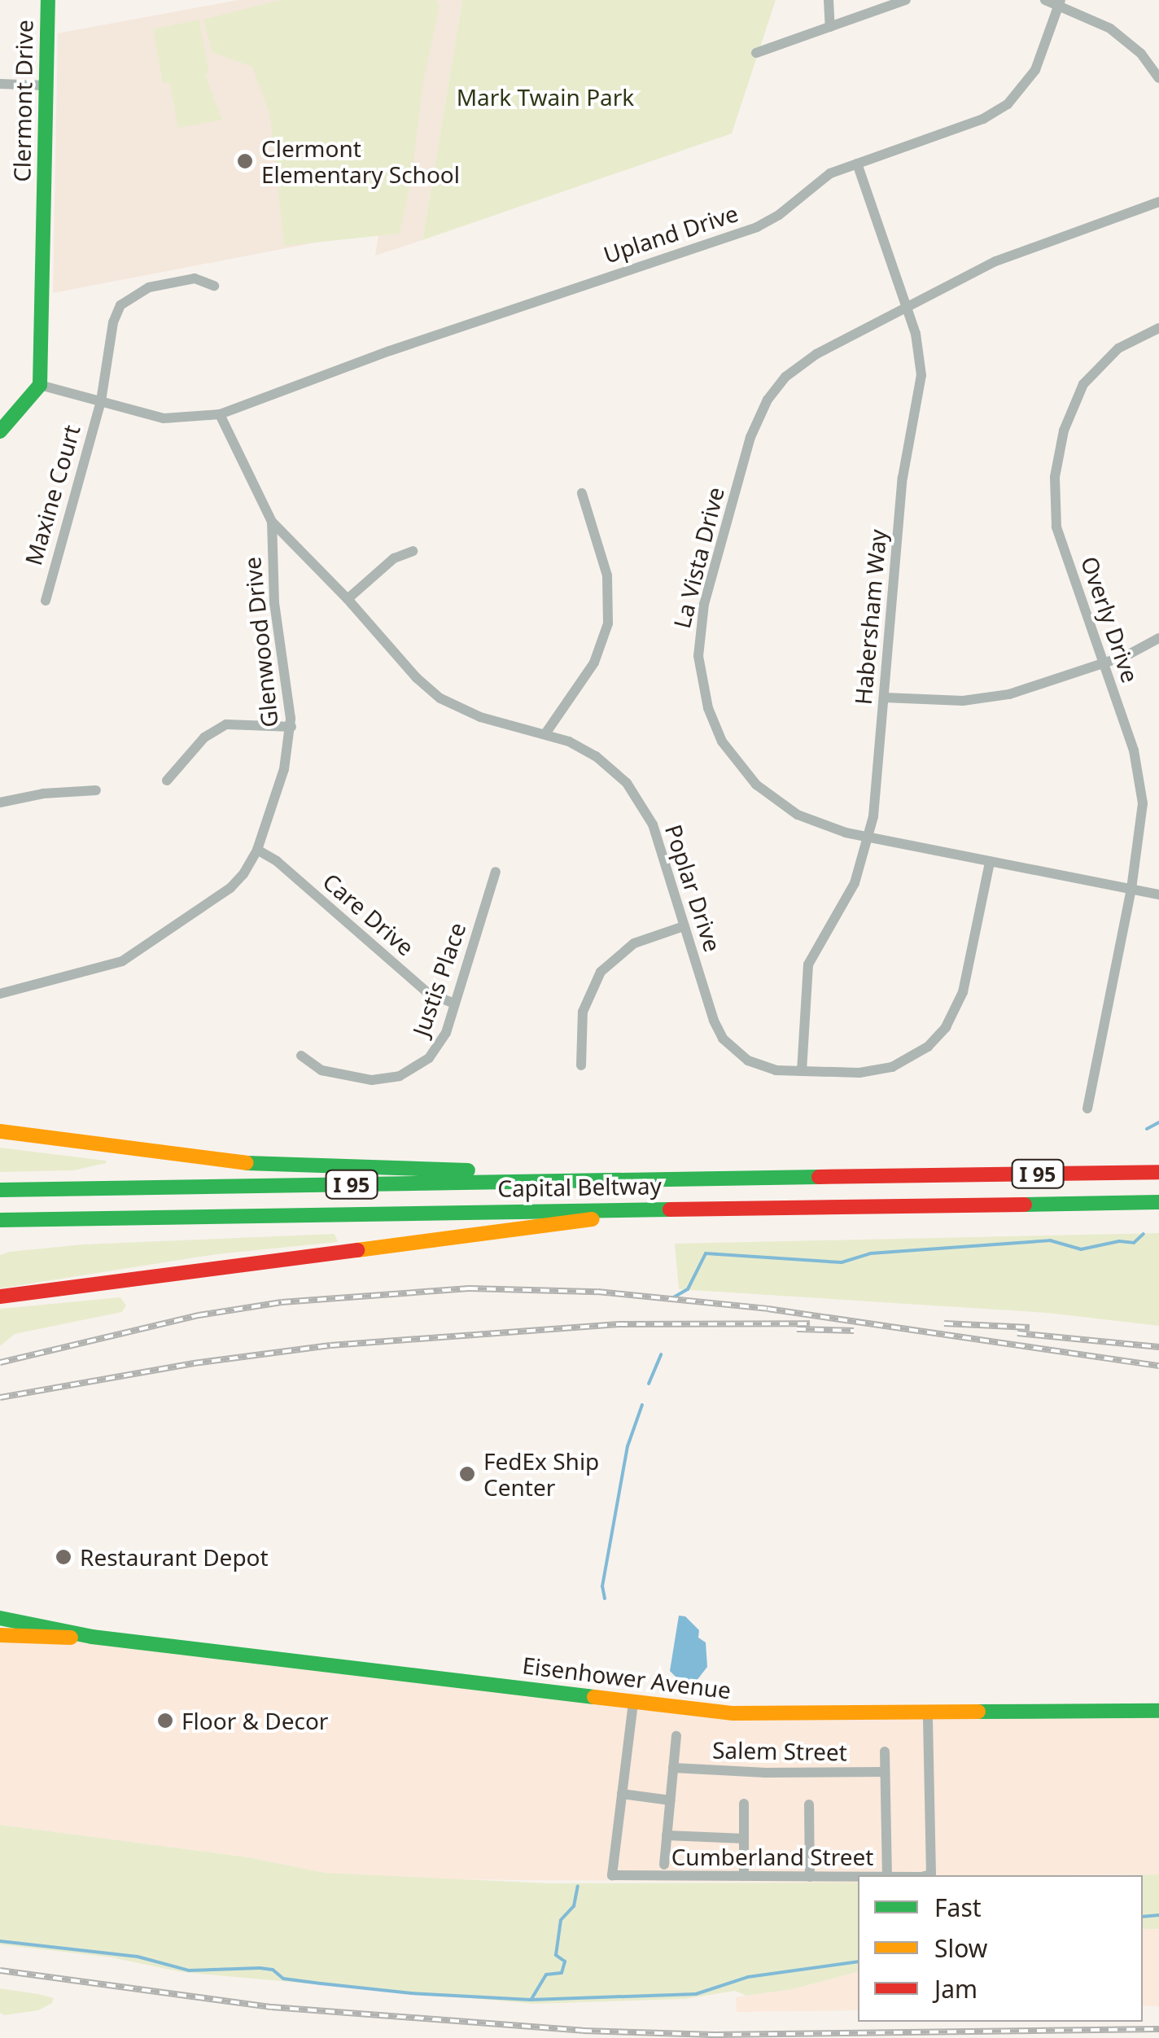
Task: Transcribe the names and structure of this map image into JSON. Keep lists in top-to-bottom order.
{
  "streets": {
    "main road": [
      "Clermont Drive",
      "I 95",
      "Capital Beltway",
      "Eisenhower Avenue"
    ],
    "street": [
      "Upland Drive",
      "Maxine Court",
      "La Vista Drive",
      "Habersham Way",
      "Overly Drive",
      "Glenwood Drive",
      "Poplar Drive",
      "Care Drive",
      "Justis Place",
      "Salem Street",
      "Cumberland Street"
    ]
  },
  "crossings": [
    ["Upland Drive", "Habersham Way"],
    ["Upland Drive", "Glenwood Drive"],
    ["La Vista Drive", "Habersham Way"],
    ["La Vista Drive", "Overly Drive"],
    ["La Vista Drive", "Poplar Drive"],
    ["Habersham Way", "Poplar Drive"],
    ["Glenwood Drive", "Poplar Drive"],
    ["Glenwood Drive", "Care Drive"],
    ["Care Drive", "Justis Place"],
    ["Eisenhower Avenue", "Cumberland Street"]
  ],
  "parks": ["Mark Twain Park"],
  "places": [
    "Clermont Elementary School",
    "FedEx Ship Center",
    "Restaurant Depot",
    "Floor & Decor"
  ],
  "legend": ["Fast", "Slow", "Jam"]
}
